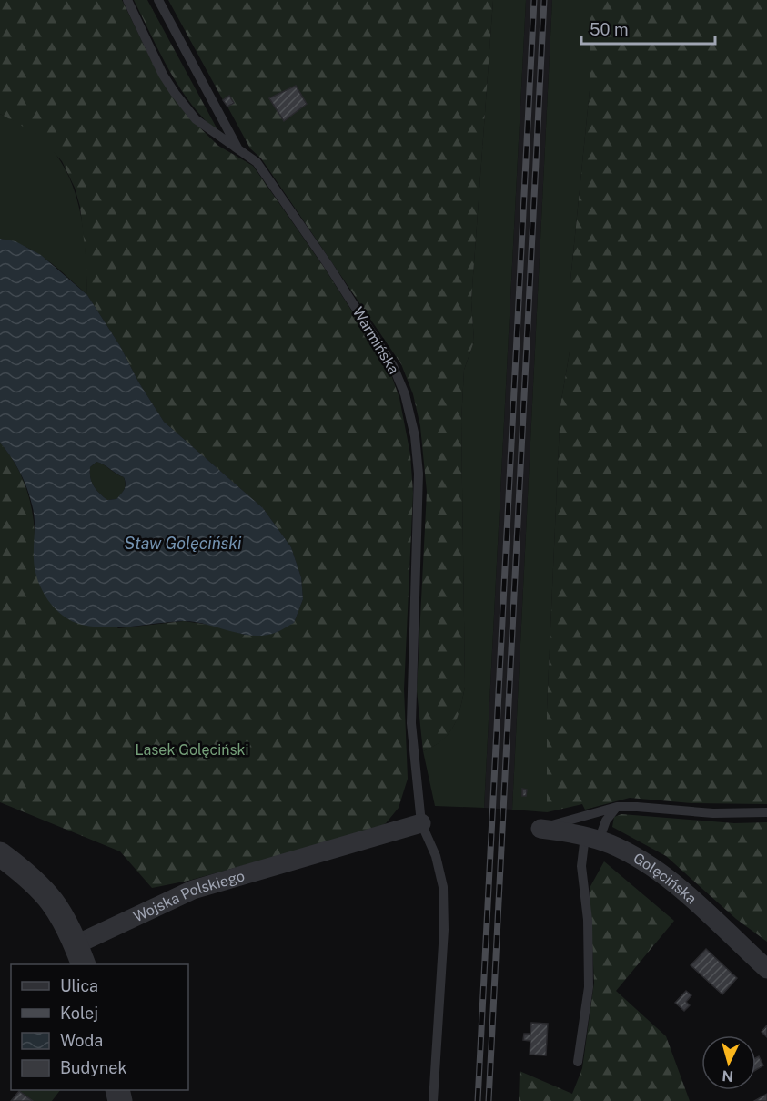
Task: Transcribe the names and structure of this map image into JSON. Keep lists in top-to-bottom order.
{
  "streets": {
    "street": ["Golęcińska", "Wojska Polskiego"],
    "lane": ["Warmińska"]
  },
  "crossings": [
    ["Warmińska", "Wojska Polskiego"]
  ],
  "water": ["Staw Golęciński"],
  "parks": ["Lasek Golęciński"],
  "legend": [
    "Ulica",
    "Kolej",
    "Woda",
    "Budynek"
  ],
  "scale_bar": "50 m",
  "north": "bottom"
}
